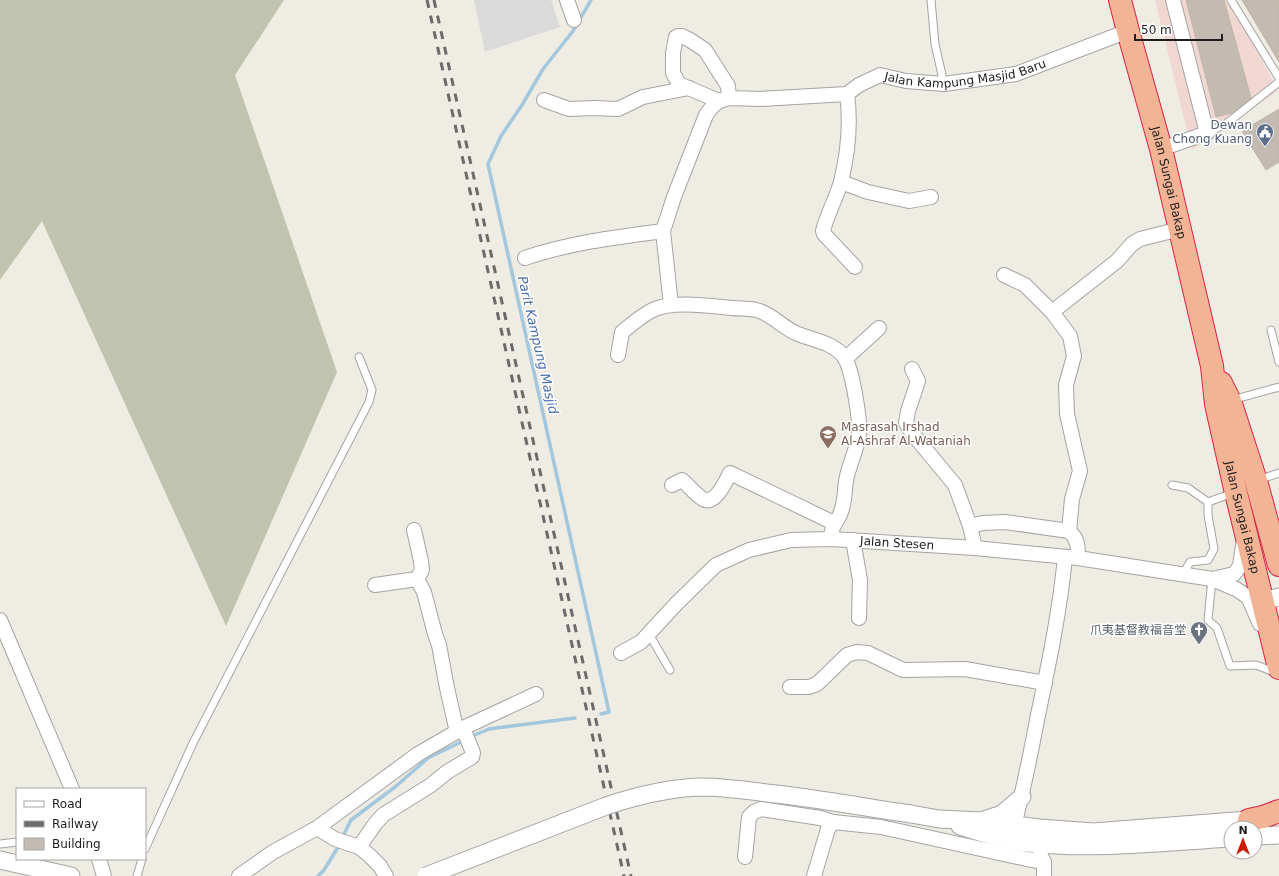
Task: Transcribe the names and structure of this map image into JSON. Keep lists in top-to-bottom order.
{
  "streets": {
    "highway": ["Jalan Sungai Bakap"],
    "street": ["Jalan Kampung Masjid Baru", "Jalan Stesen"]
  },
  "crossings": [
    ["Jalan Kampung Masjid Baru", "Jalan Sungai Bakap"],
    ["Jalan Sungai Bakap", "Jalan Stesen"]
  ],
  "water": ["Parit Kampung Masjid"],
  "places": {
    "public building": ["Dewan Chong Kuang"],
    "school or university": ["Masrasah Irshad Al-Ashraf Al-Wataniah"],
    "church": ["爪夷基督教福音堂"]
  },
  "legend": ["Road", "Railway", "Building"],
  "scale_bar": "50 m",
  "north": "top"
}
